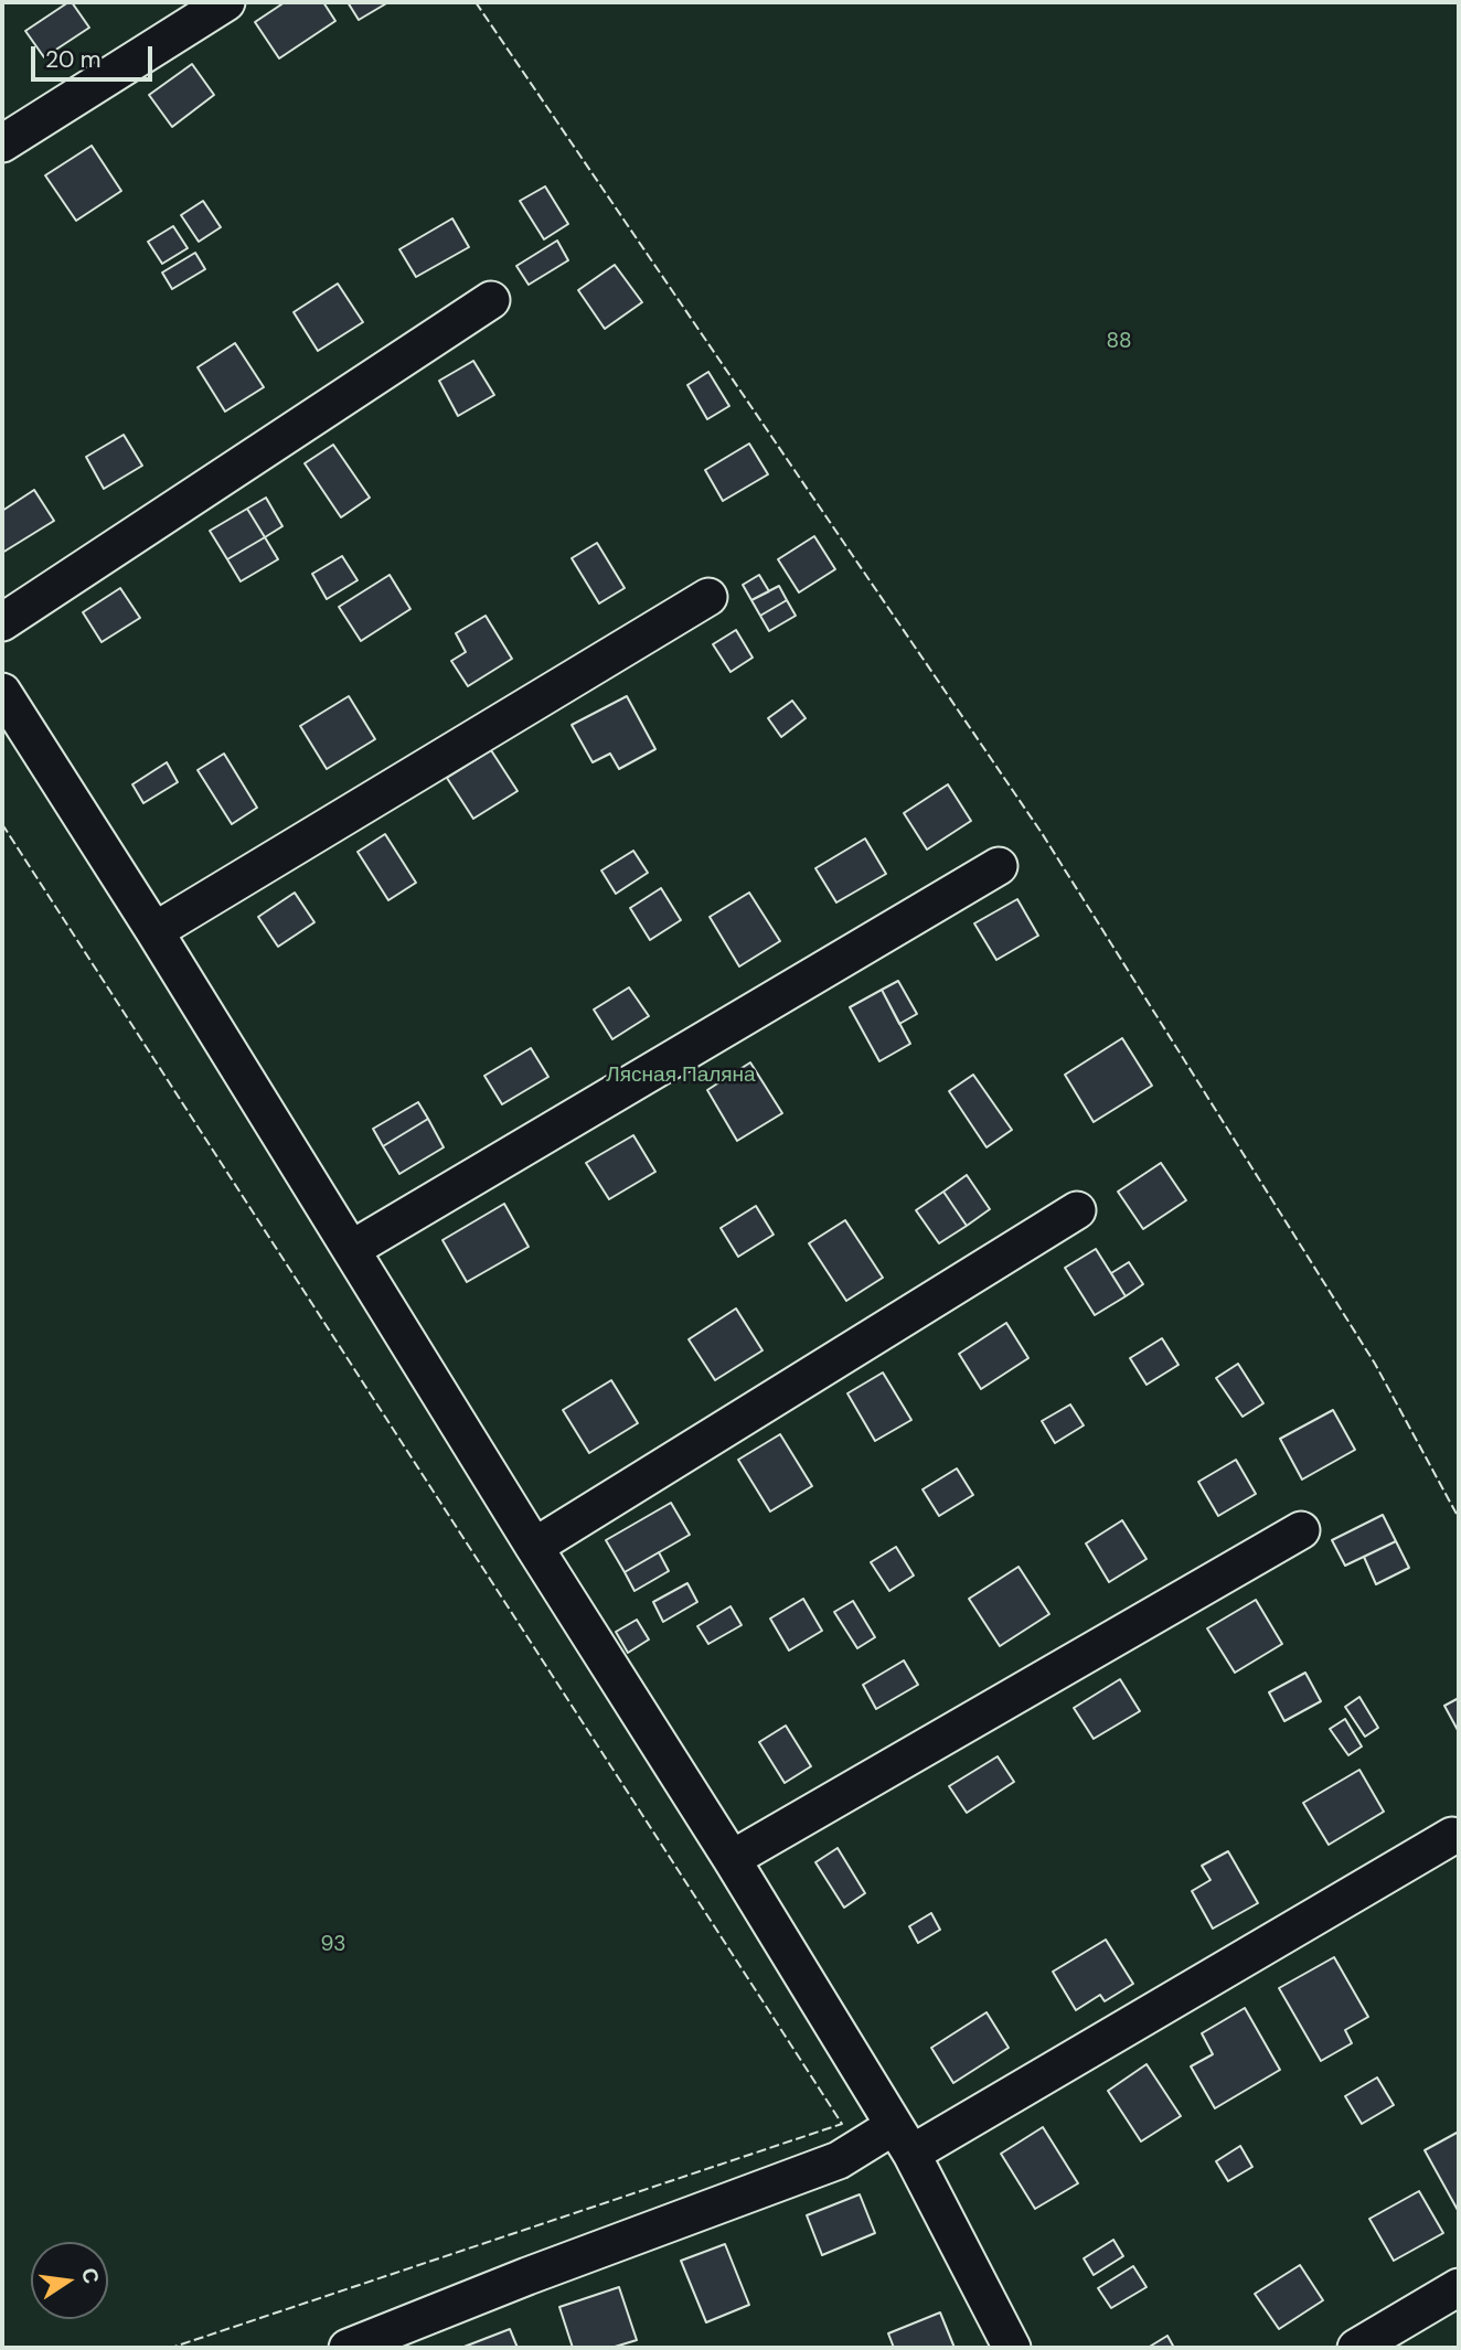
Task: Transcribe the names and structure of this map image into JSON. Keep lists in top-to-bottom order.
{
  "parks": ["88", "Лясная Паляна", "93"],
  "scale_bar": "20 m",
  "north": "right"
}
